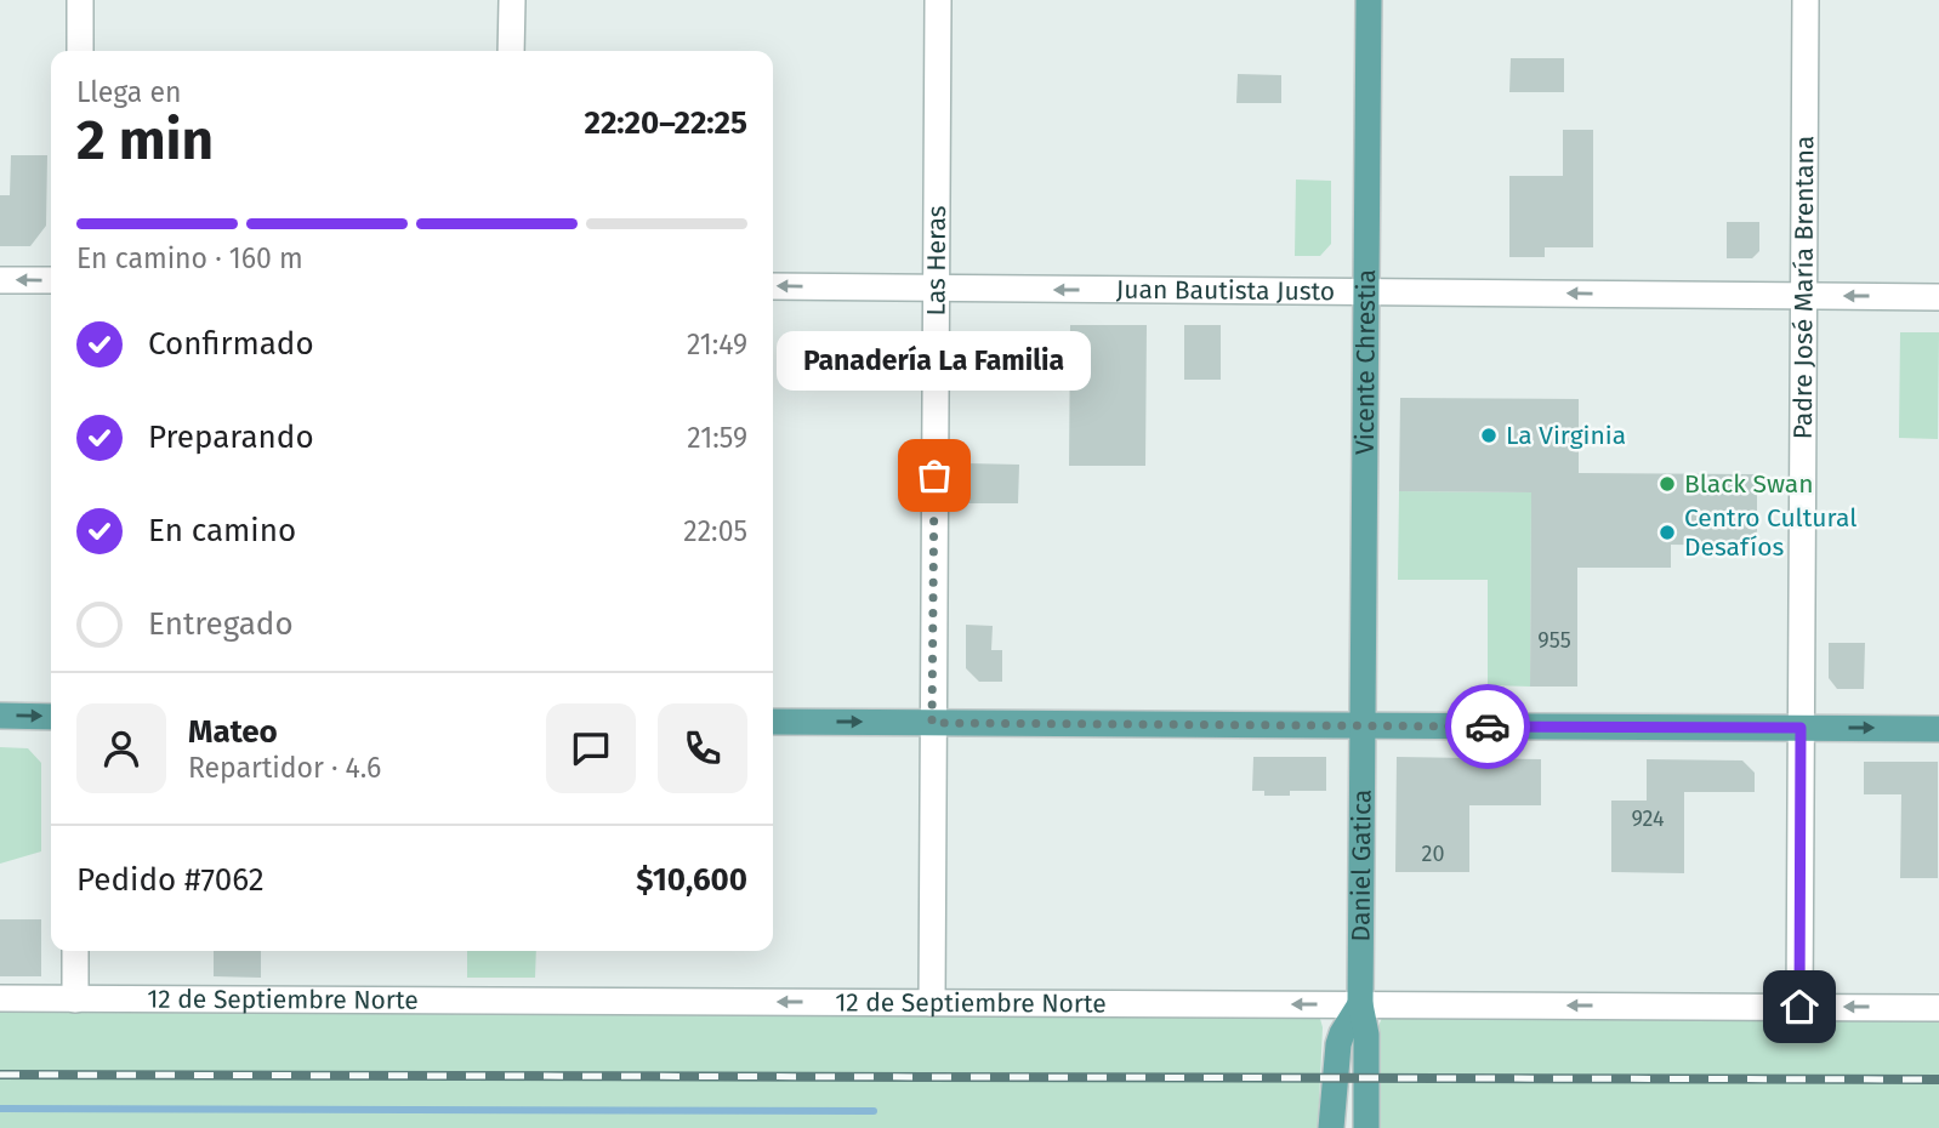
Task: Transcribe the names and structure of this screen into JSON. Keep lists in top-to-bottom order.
{
  "streets": {
    "main road": ["Vicente Chrestia", "Daniel Gatica"],
    "street": [
      "Las Heras",
      "Padre José María Brentana",
      "Juan Bautista Justo",
      "12 de Septiembre Norte"
    ]
  },
  "crossings": [
    ["Las Heras", "Juan Bautista Justo"],
    ["Las Heras", "12 de Septiembre Norte"],
    ["Padre José María Brentana", "Juan Bautista Justo"],
    ["Padre José María Brentana", "12 de Septiembre Norte"],
    ["Juan Bautista Justo", "Vicente Chrestia"],
    ["Vicente Chrestia", "Daniel Gatica"],
    ["Daniel Gatica", "12 de Septiembre Norte"]
  ],
  "one_way": ["Juan Bautista Justo", "12 de Septiembre Norte"],
  "places": [
    "La Virginia",
    "Panadería La Familia",
    "Black Swan",
    "Centro Cultural Desafíos"
  ],
  "house_numbers": ["955", "924", "20"],
  "page": {
    "heading": ["2 min", "Llega en", "22:20–22:25"],
    "panel": [
      "Mateo",
      "Repartidor · 4.6",
      "Pedido #7062",
      "$10,600"
    ],
    "bar": "En camino · 160 m",
    "list": [
      ["Confirmado", "21:49"],
      ["Preparando", "21:59"],
      ["En camino", "22:05"],
      "Entregado"
    ],
    "bubble": "Panadería La Familia"
  }
}
